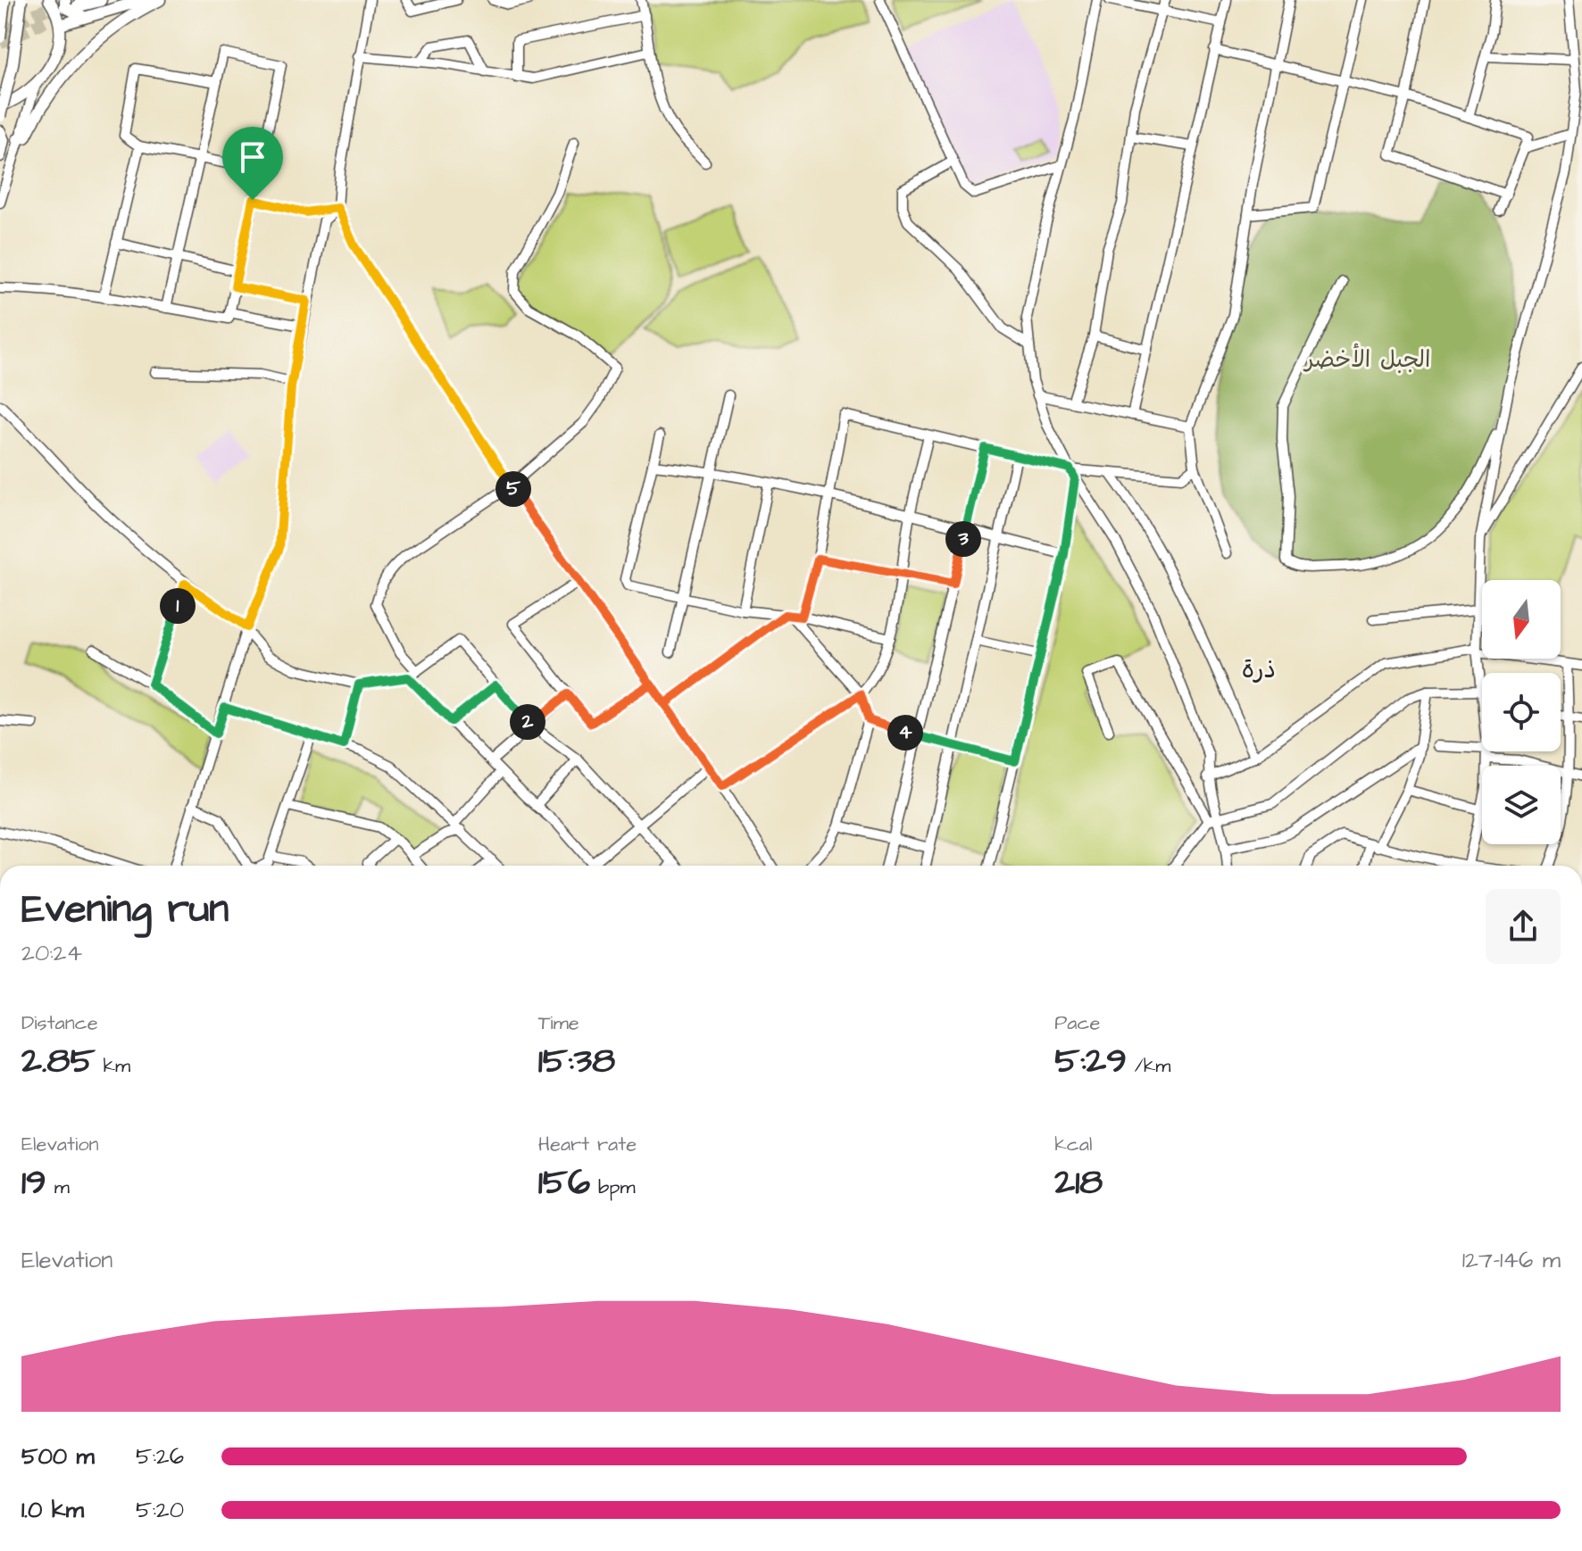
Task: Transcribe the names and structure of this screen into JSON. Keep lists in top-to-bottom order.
{
  "districts": ["ذرة"],
  "parks": ["الجبل الأخضر"],
  "north": "bottom",
  "page": {
    "pins": [
      "5",
      "3",
      "1",
      "2",
      "4"
    ],
    "heading": ["Evening run", "20:24"],
    "stats": [
      ["Distance", "2.85 km"],
      ["Time", "15:38"],
      ["Pace", "5:29 /km"],
      ["Elevation", "19 m"],
      ["Heart rate", "156 bpm"],
      ["kcal", "218"]
    ],
    "chart": ["Elevation", "127–146 m"],
    "list": [
      {
        "name": "500 m",
        "note": "5:26"
      },
      {
        "name": "1.0 km",
        "note": "5:20"
      }
    ]
  }
}
